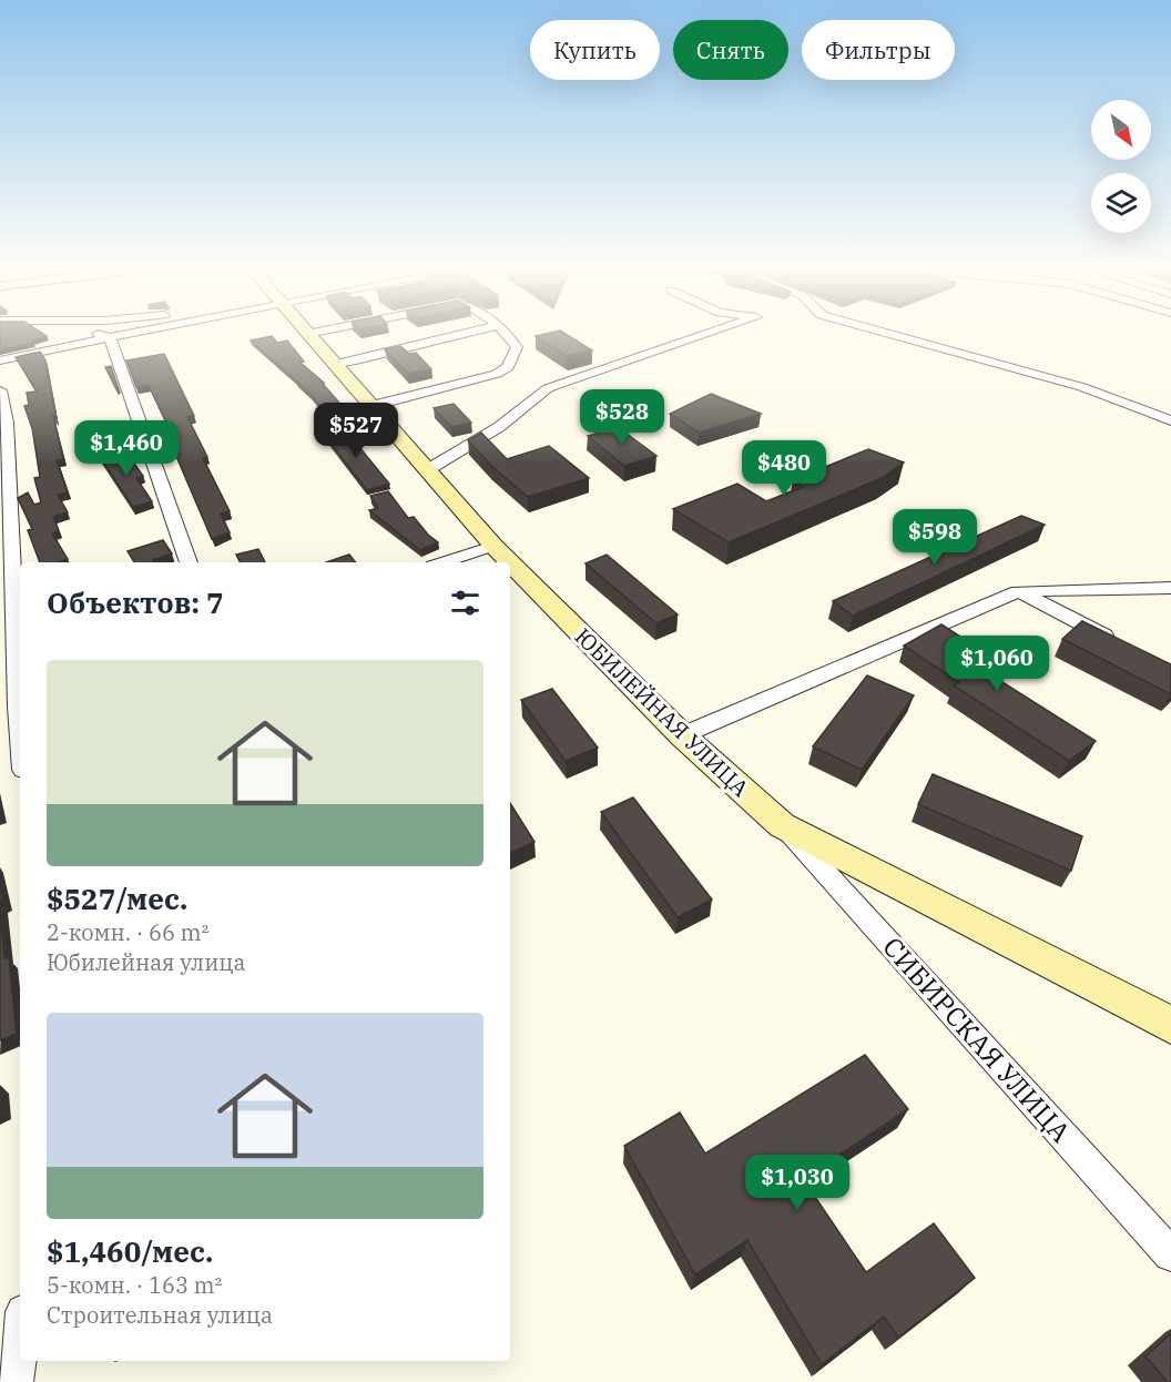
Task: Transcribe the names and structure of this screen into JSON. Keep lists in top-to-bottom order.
{
  "streets": {
    "main road": ["ЮБИЛЕЙНАЯ УЛИЦА"],
    "street": ["СИБИРСКАЯ УЛИЦА"]
  },
  "crossings": [
    ["ЮБИЛЕЙНАЯ УЛИЦА", "СИБИРСКАЯ УЛИЦА"]
  ],
  "north": "bottom right",
  "page": {
    "chip": ["Купить", "Снять", "Фильтры"],
    "price": [
      "$528",
      "$527",
      "$1,460",
      "$480",
      "$598",
      "$1,060",
      "$1,030"
    ],
    "heading": "Объектов: 7",
    "list": [
      {
        "name": "$527/мес.",
        "note": "2-комн. · 66 m² · Юбилейная улица"
      },
      {
        "name": "$1,460/мес.",
        "note": "5-комн. · 163 m² · Строительная улица"
      }
    ]
  }
}
